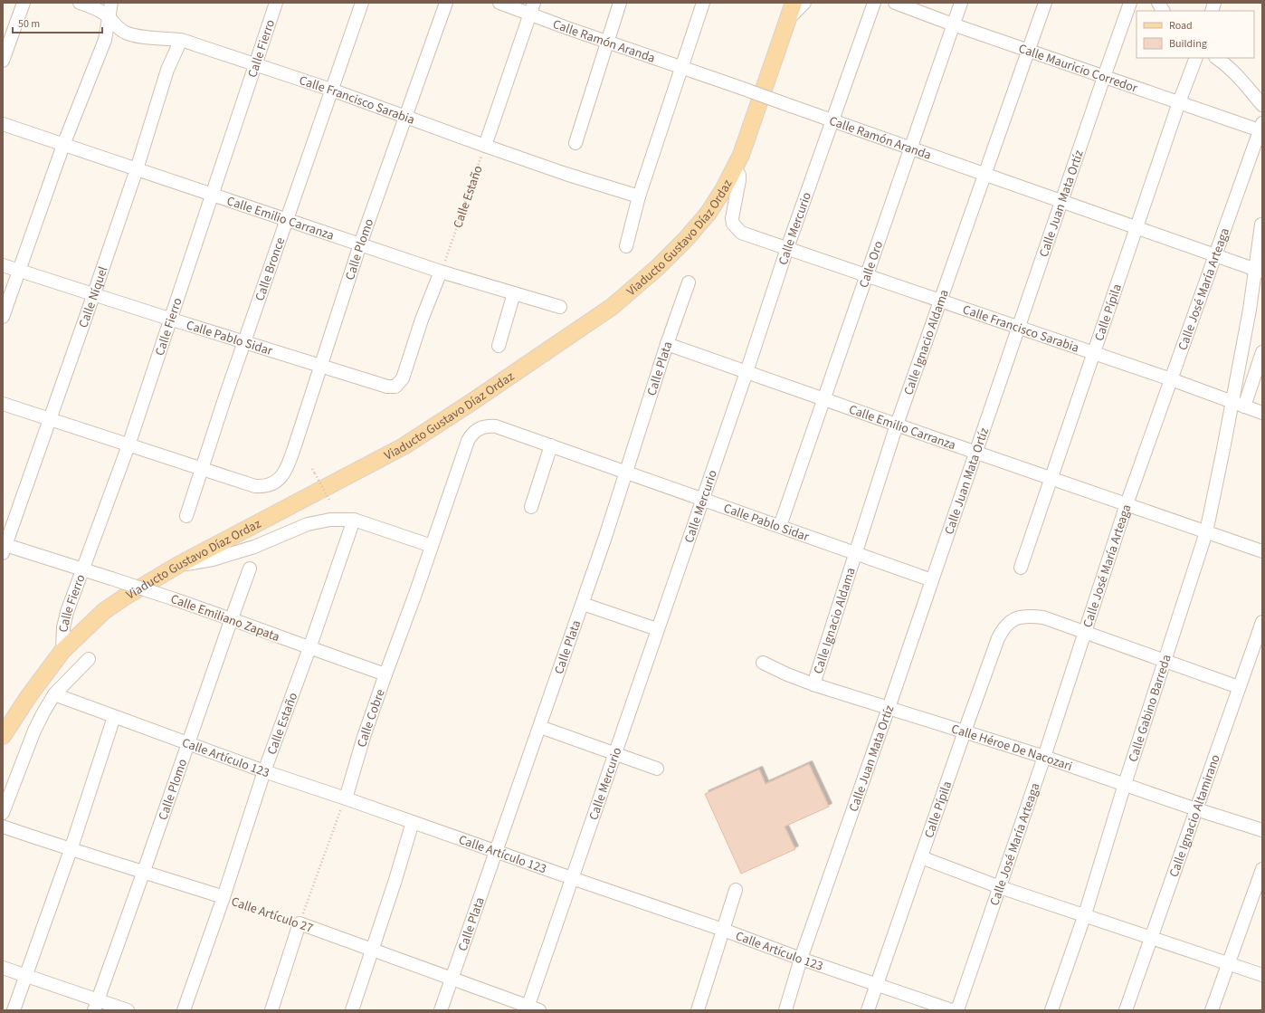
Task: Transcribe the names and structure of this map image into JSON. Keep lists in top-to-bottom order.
{
  "streets": {
    "main road": ["Viaducto Gustavo Díaz Ordaz"],
    "street": [
      "Calle Ramón Aranda",
      "Calle Fierro",
      "Calle Mauricio Corredor",
      "Calle Francisco Sarabia",
      "Calle Estaño",
      "Calle Juan Mata Ortíz",
      "Calle Emilio Carranza",
      "Calle Mercurio",
      "Calle Plomo",
      "Calle Oro",
      "Calle Bronce",
      "Calle José María Arteaga",
      "Calle Níquel",
      "Calle Pípila",
      "Calle Pablo Sidar",
      "Calle Ignacio Aldama",
      "Calle Plata",
      "Calle Emiliano Zapata",
      "Calle Gabino Barreda",
      "Calle Cobre",
      "Calle Héroe De Nacozari",
      "Calle Artículo 123",
      "Calle Ignacio Altamirano",
      "Calle Artículo 27"
    ]
  },
  "crossings": [
    ["Calle Ramón Aranda", "Calle Juan Mata Ortíz"],
    ["Calle Ramón Aranda", "Calle Mercurio"],
    ["Calle Ramón Aranda", "Calle Oro"],
    ["Calle Ramón Aranda", "Calle José María Arteaga"],
    ["Calle Ramón Aranda", "Calle Pípila"],
    ["Calle Ramón Aranda", "Calle Ignacio Aldama"],
    ["Calle Fierro", "Calle Francisco Sarabia"],
    ["Calle Fierro", "Calle Emilio Carranza"],
    ["Calle Fierro", "Viaducto Gustavo Díaz Ordaz"],
    ["Calle Fierro", "Calle Pablo Sidar"],
    ["Calle Fierro", "Calle Emiliano Zapata"],
    ["Calle Mauricio Corredor", "Calle Juan Mata Ortíz"],
    ["Calle Mauricio Corredor", "Calle Oro"],
    ["Calle Mauricio Corredor", "Calle José María Arteaga"],
    ["Calle Mauricio Corredor", "Calle Pípila"],
    ["Calle Mauricio Corredor", "Calle Ignacio Aldama"],
    ["Calle Francisco Sarabia", "Calle Estaño"],
    ["Calle Francisco Sarabia", "Calle Juan Mata Ortíz"],
    ["Calle Francisco Sarabia", "Calle Mercurio"],
    ["Calle Francisco Sarabia", "Viaducto Gustavo Díaz Ordaz"],
    ["Calle Francisco Sarabia", "Calle Plomo"],
    ["Calle Francisco Sarabia", "Calle Oro"],
    ["Calle Francisco Sarabia", "Calle Bronce"],
    ["Calle Francisco Sarabia", "Calle José María Arteaga"],
    ["Calle Francisco Sarabia", "Calle Níquel"],
    ["Calle Francisco Sarabia", "Calle Pípila"],
    ["Calle Francisco Sarabia", "Calle Ignacio Aldama"],
    ["Calle Francisco Sarabia", "Calle Gabino Barreda"],
    ["Calle Estaño", "Calle Emilio Carranza"],
    ["Calle Estaño", "Calle Pablo Sidar"],
    ["Calle Estaño", "Calle Emiliano Zapata"],
    ["Calle Estaño", "Calle Artículo 123"],
    ["Calle Estaño", "Calle Artículo 27"],
    ["Calle Juan Mata Ortíz", "Calle Emilio Carranza"],
    ["Calle Juan Mata Ortíz", "Calle Pablo Sidar"],
    ["Calle Juan Mata Ortíz", "Calle Héroe De Nacozari"],
    ["Calle Juan Mata Ortíz", "Calle Artículo 123"],
    ["Calle Emilio Carranza", "Calle Mercurio"],
    ["Calle Emilio Carranza", "Calle Plomo"],
    ["Calle Emilio Carranza", "Calle Oro"],
    ["Calle Emilio Carranza", "Calle Bronce"],
    ["Calle Emilio Carranza", "Calle José María Arteaga"],
    ["Calle Emilio Carranza", "Calle Níquel"],
    ["Calle Emilio Carranza", "Calle Pípila"],
    ["Calle Emilio Carranza", "Calle Pablo Sidar"],
    ["Calle Emilio Carranza", "Calle Ignacio Aldama"],
    ["Calle Emilio Carranza", "Calle Plata"],
    ["Calle Emilio Carranza", "Calle Gabino Barreda"],
    ["Calle Mercurio", "Calle Pablo Sidar"],
    ["Calle Mercurio", "Calle Artículo 123"],
    ["Calle Mercurio", "Calle Artículo 27"],
    ["Calle Plomo", "Calle Bronce"],
    ["Calle Plomo", "Calle Pablo Sidar"],
    ["Calle Plomo", "Calle Emiliano Zapata"],
    ["Calle Plomo", "Calle Artículo 123"],
    ["Calle Plomo", "Calle Artículo 27"],
    ["Calle Oro", "Calle Pablo Sidar"],
    ["Calle Bronce", "Calle Pablo Sidar"],
    ["Calle José María Arteaga", "Calle Pípila"],
    ["Calle José María Arteaga", "Calle Héroe De Nacozari"],
    ["Calle Níquel", "Calle Pablo Sidar"],
    ["Calle Níquel", "Calle Emiliano Zapata"],
    ["Calle Pípila", "Calle Héroe De Nacozari"],
    ["Calle Pípila", "Calle Artículo 123"],
    ["Calle Pablo Sidar", "Calle Ignacio Aldama"],
    ["Calle Pablo Sidar", "Calle Plata"],
    ["Calle Pablo Sidar", "Calle Cobre"],
    ["Calle Ignacio Aldama", "Calle Héroe De Nacozari"],
    ["Calle Plata", "Calle Artículo 123"],
    ["Calle Plata", "Calle Artículo 27"],
    ["Calle Emiliano Zapata", "Calle Cobre"],
    ["Calle Gabino Barreda", "Calle Héroe De Nacozari"],
    ["Calle Cobre", "Calle Artículo 123"],
    ["Calle Héroe De Nacozari", "Calle Ignacio Altamirano"]
  ],
  "legend": ["Road", "Building"],
  "scale_bar": "50 m"
}
